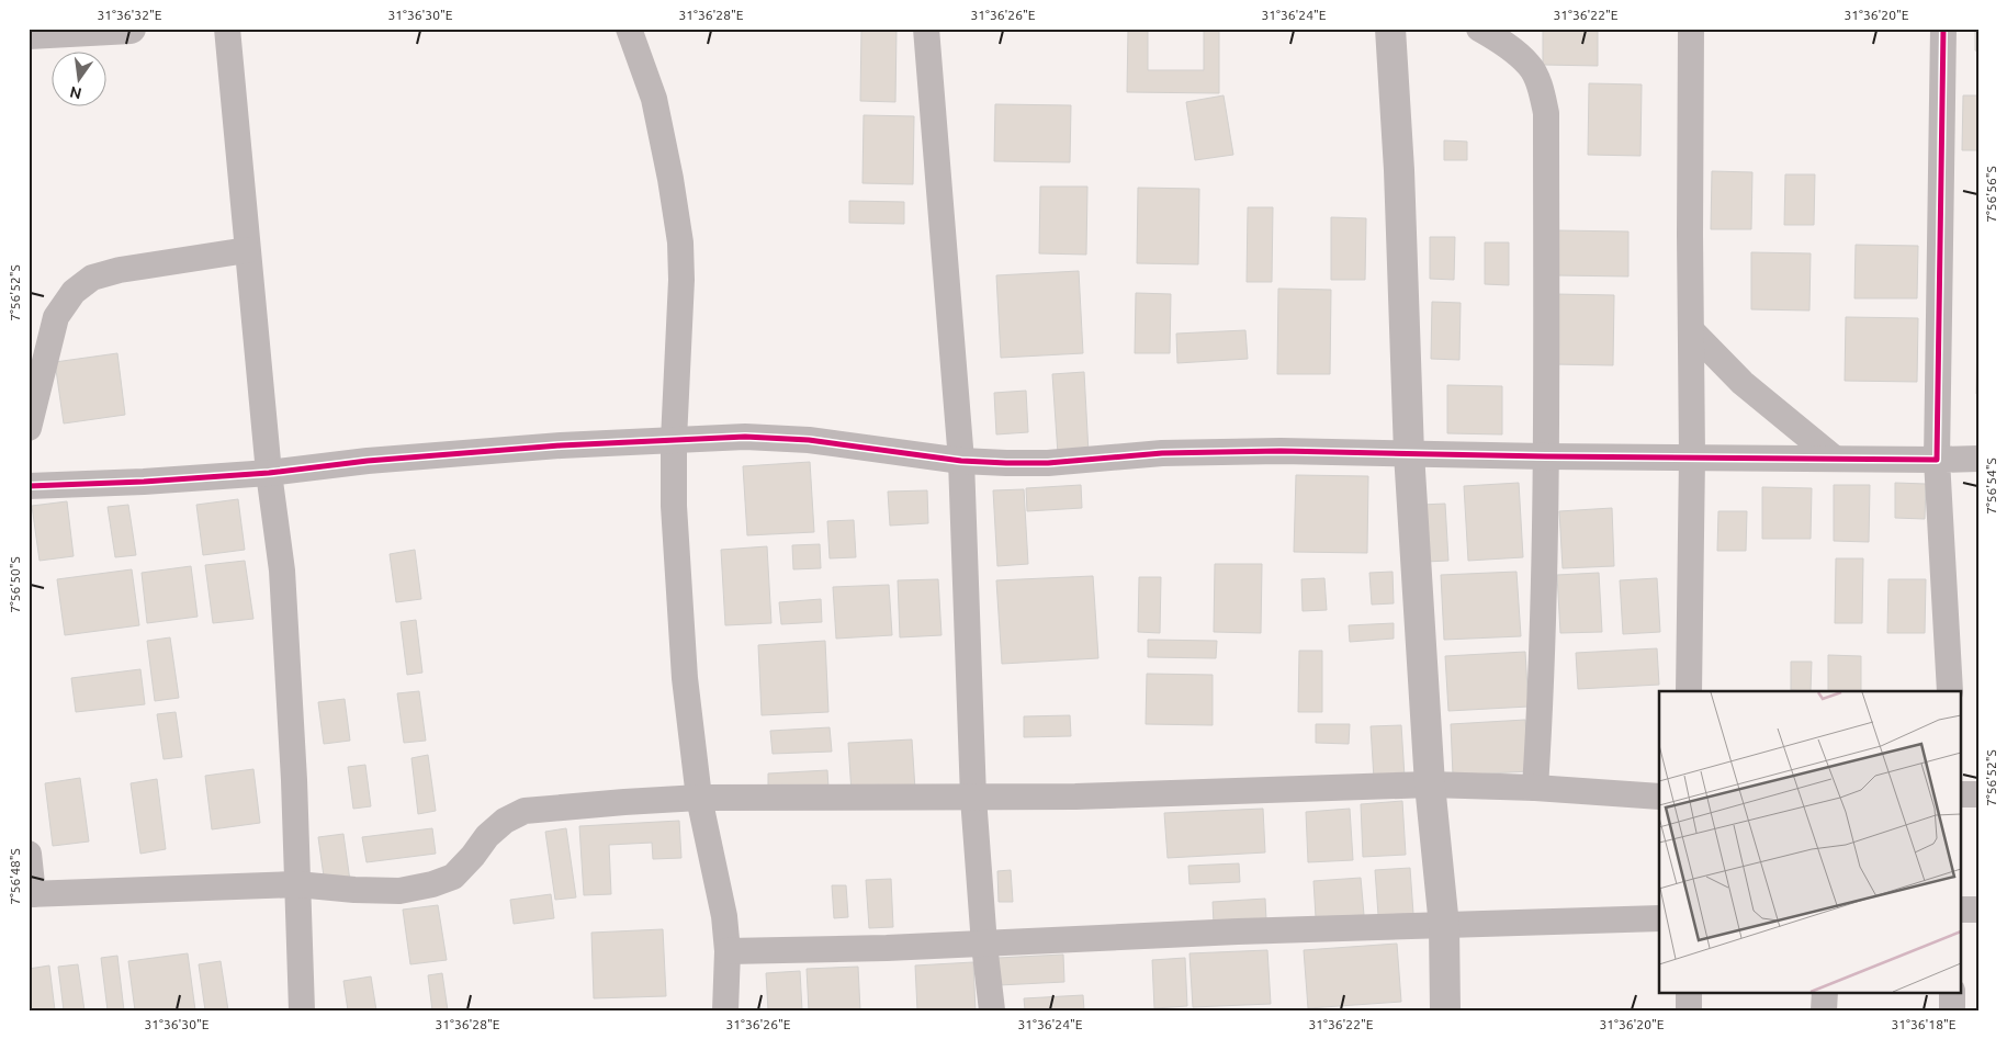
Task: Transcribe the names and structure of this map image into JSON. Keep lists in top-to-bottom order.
{
  "north": "bottom",
  "coordinates": [
    "31°36'32\"E",
    "31°36'30\"E",
    "31°36'28\"E",
    "31°36'26\"E",
    "31°36'24\"E",
    "31°36'22\"E",
    "31°36'20\"E",
    "7°56'56\"S",
    "7°56'52\"S",
    "7°56'54\"S",
    "7°56'50\"S",
    "7°56'48\"S",
    "31°36'18\"E"
  ]
}
